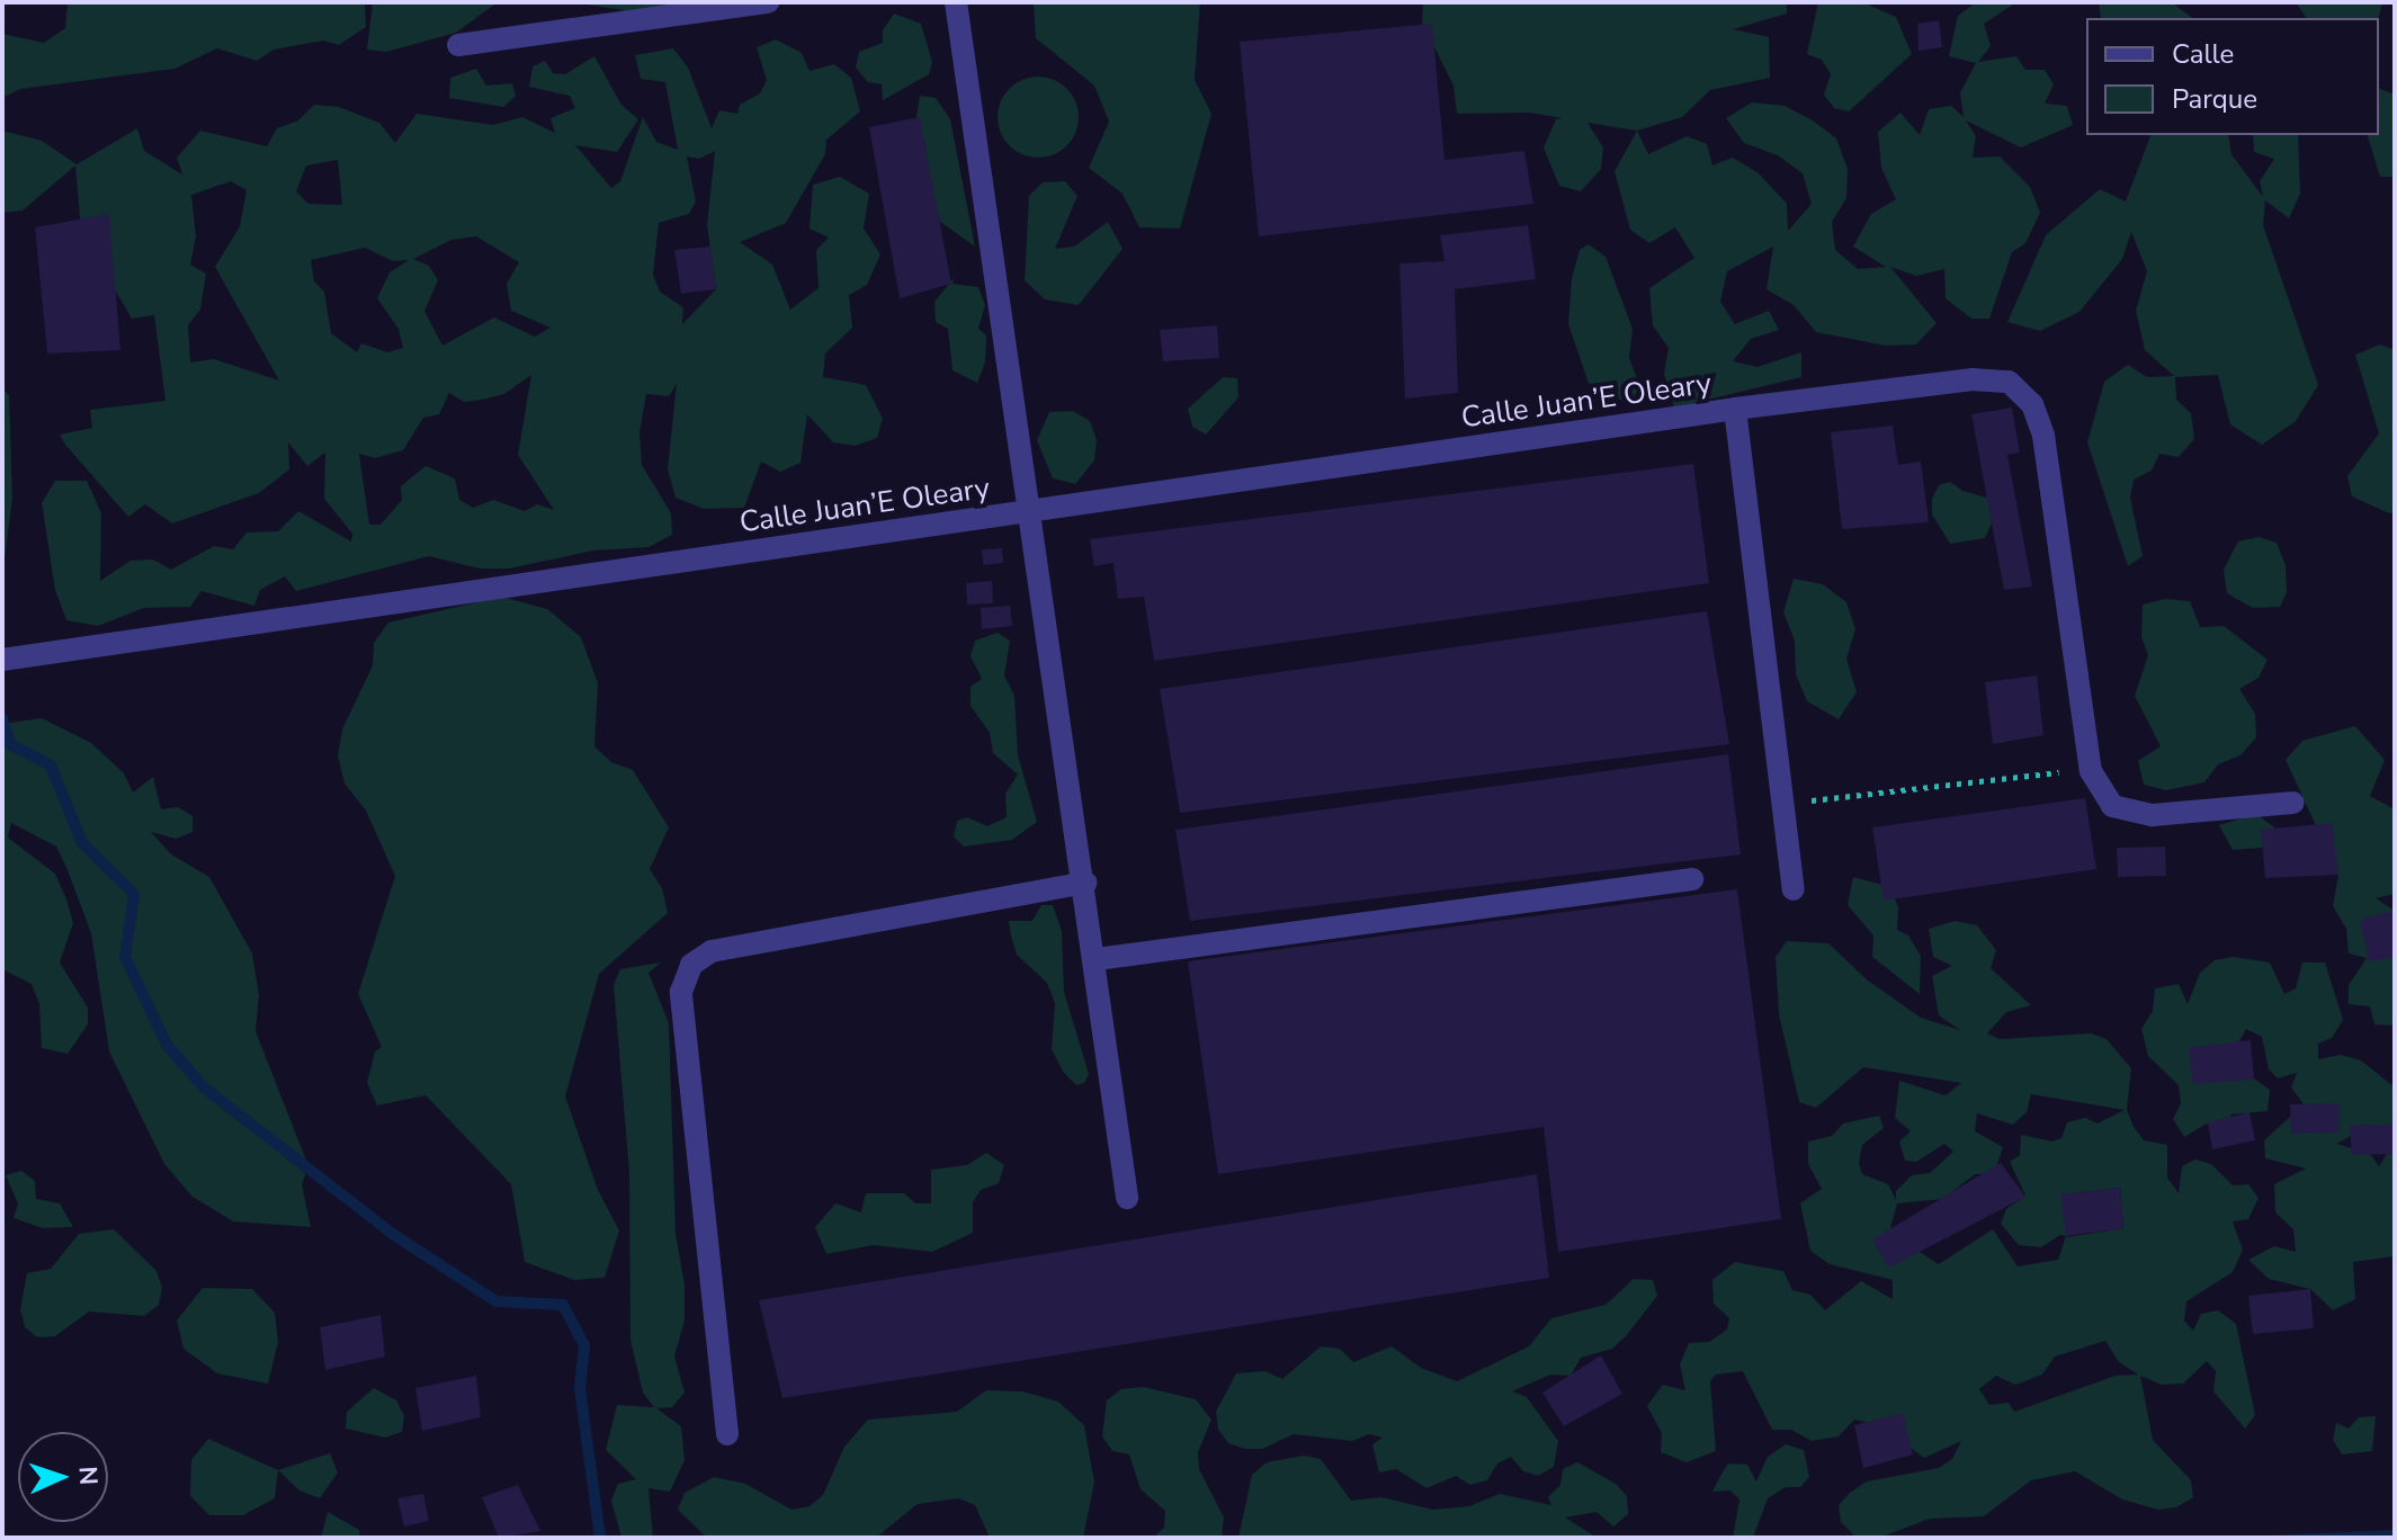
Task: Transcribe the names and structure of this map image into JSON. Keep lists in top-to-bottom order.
{
  "streets": {
    "street": ["Calle Juan’E Oleary"]
  },
  "legend": ["Calle", "Parque"],
  "north": "right"
}
